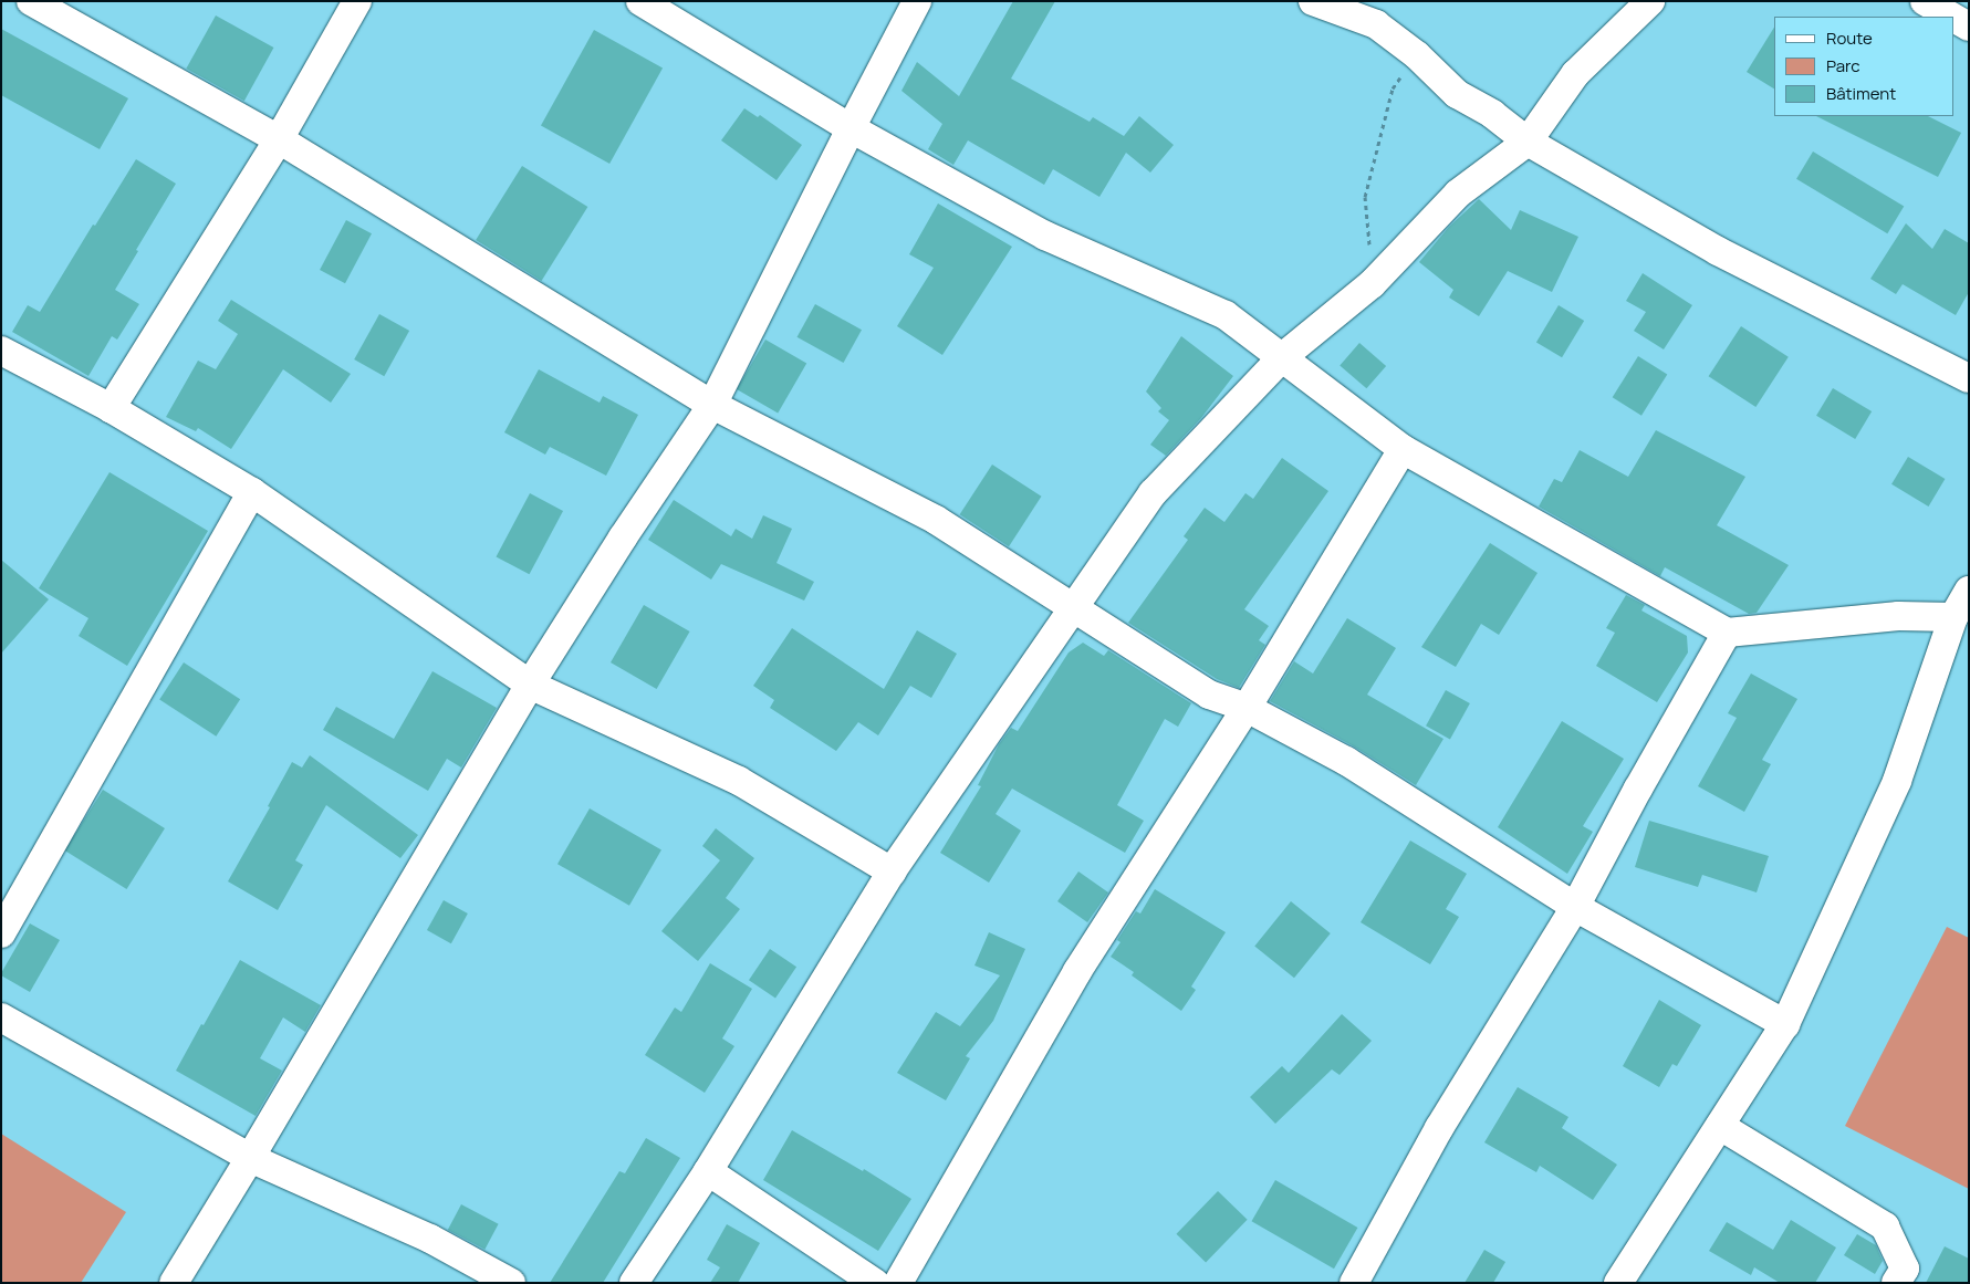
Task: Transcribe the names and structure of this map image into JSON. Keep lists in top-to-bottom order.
{
  "legend": ["Route", "Parc", "Bâtiment"]
}
